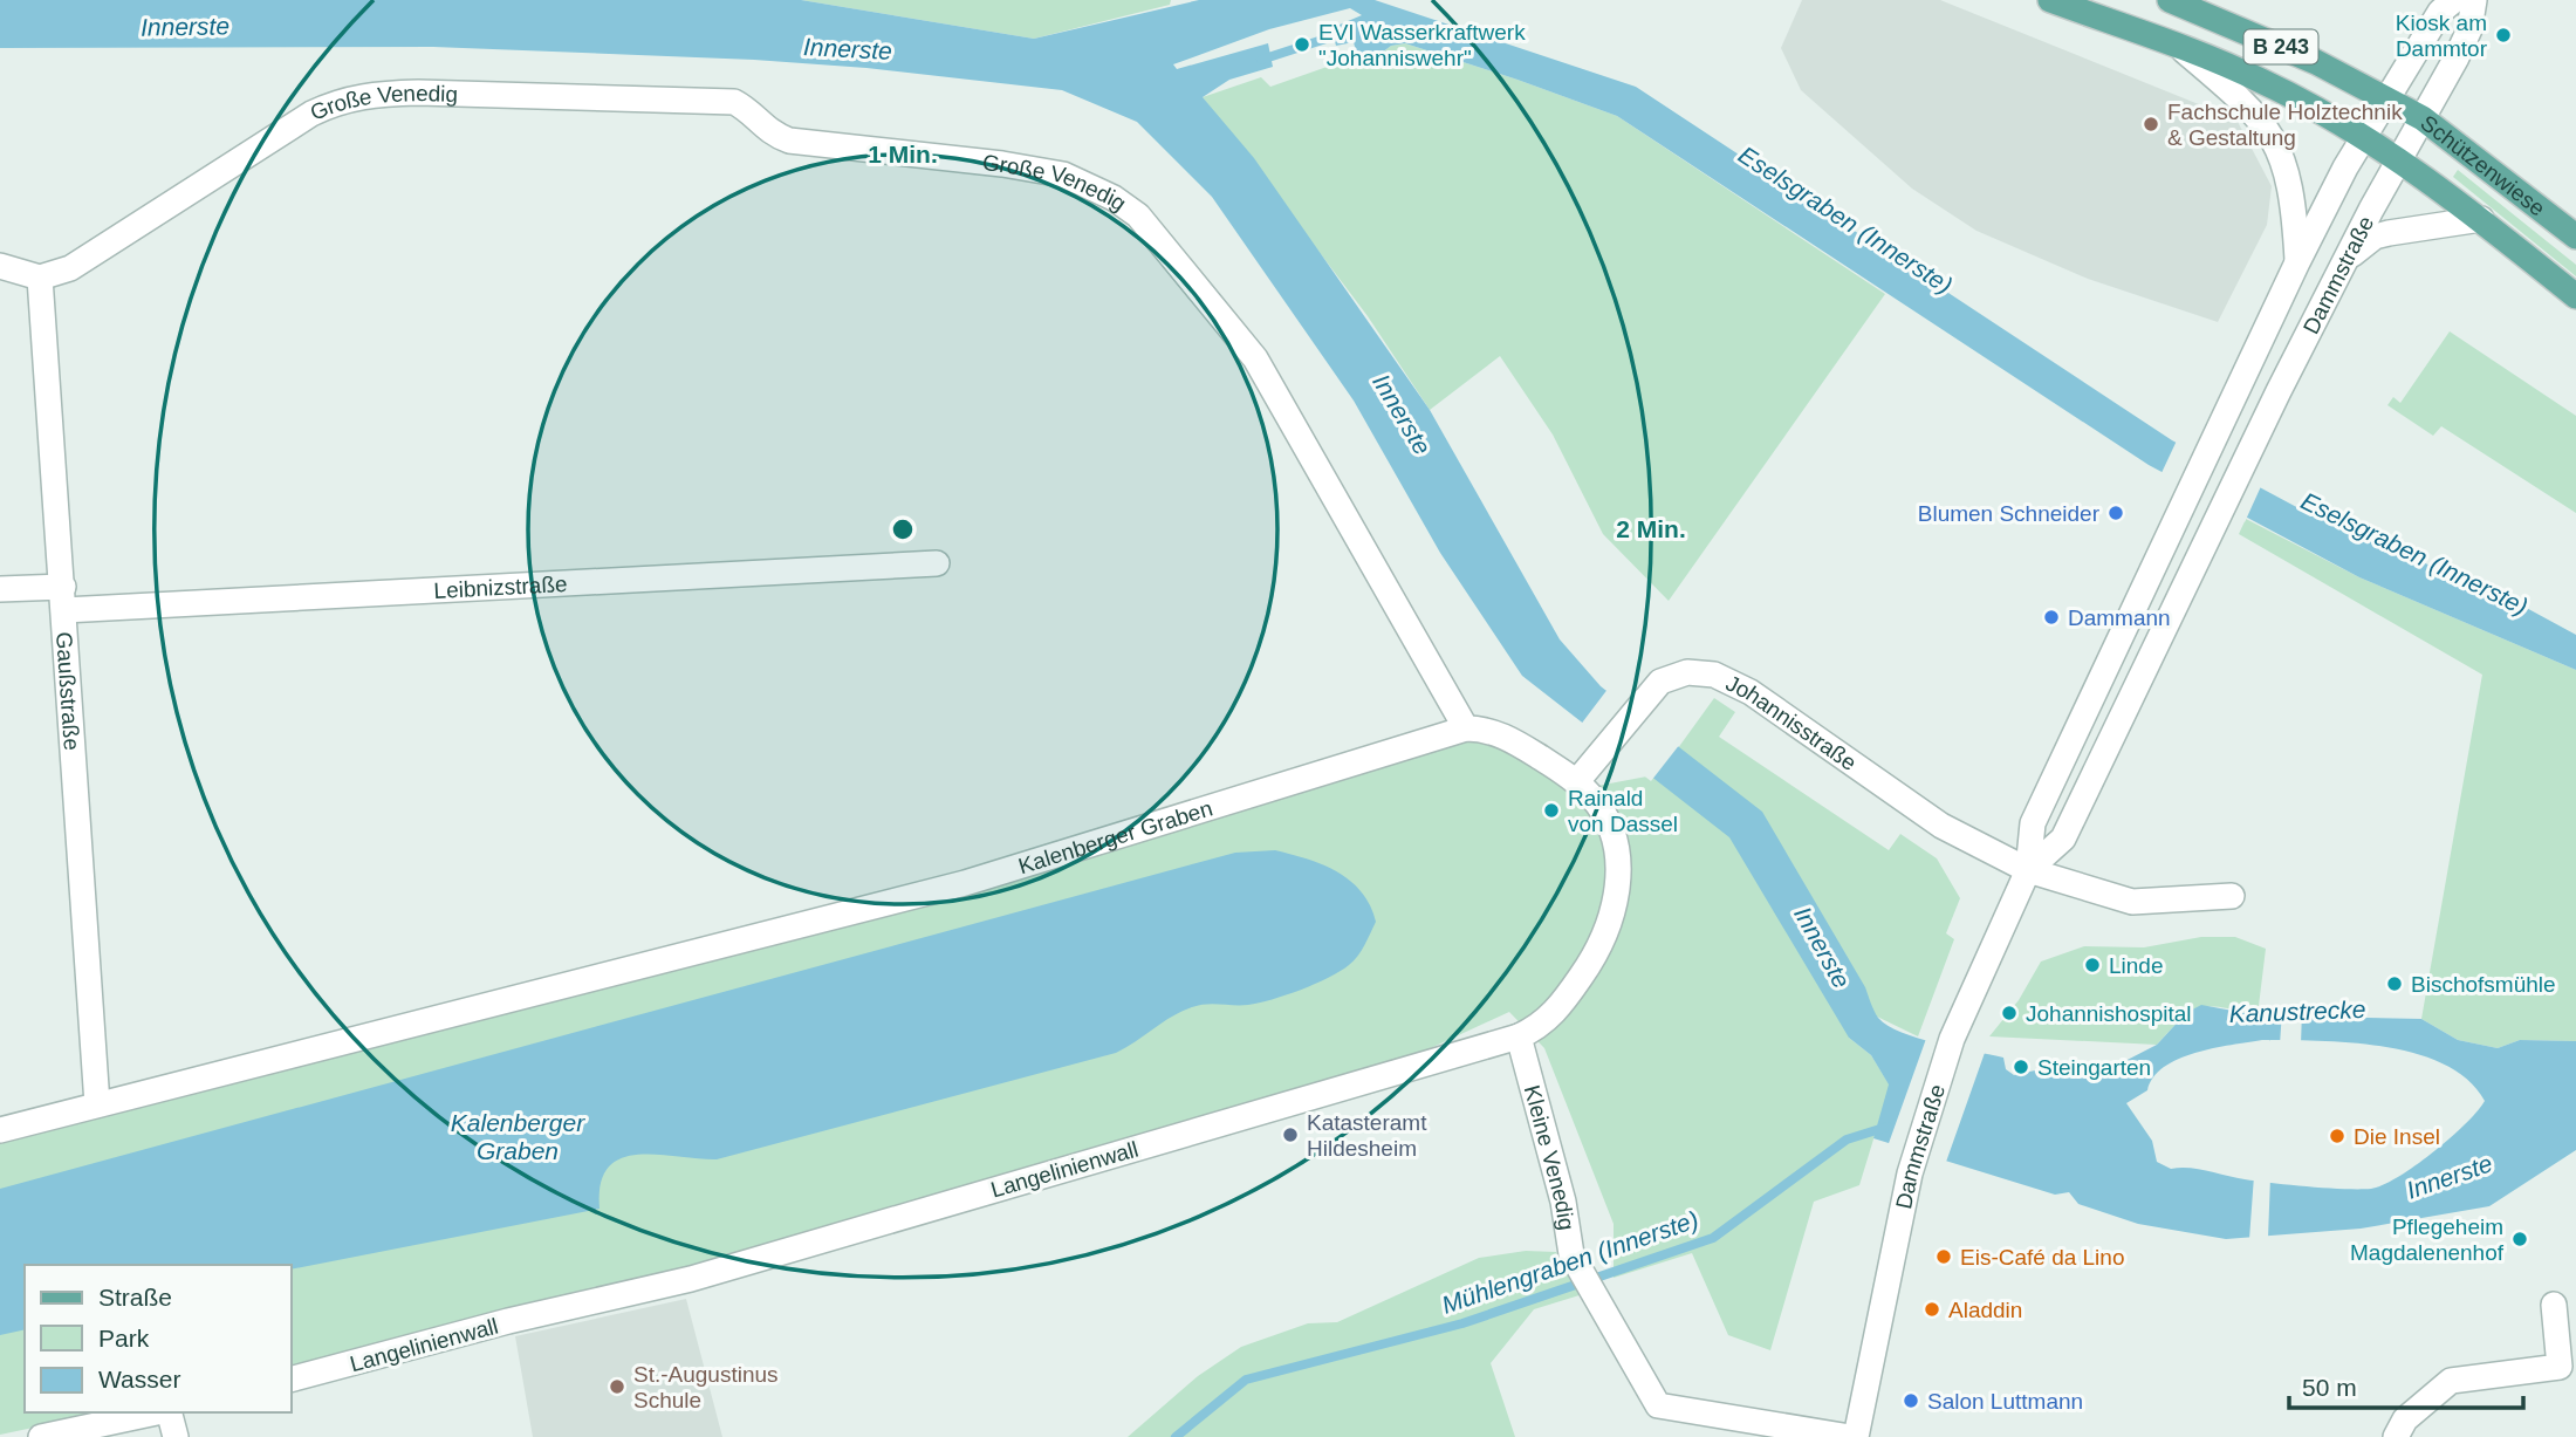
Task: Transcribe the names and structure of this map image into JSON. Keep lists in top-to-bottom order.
{
  "streets": {
    "main road": ["B 243", "Schützenwiese"],
    "street": [
      "Große Venedig",
      "Dammstraße",
      "Leibnizstraße",
      "Gaußstraße",
      "Johannisstraße",
      "Kalenberger Graben",
      "Kleine Venedig",
      "Langelinienwall"
    ]
  },
  "crossings": [
    ["B 243", "Schützenwiese"],
    ["B 243", "Dammstraße"],
    ["Große Venedig", "Gaußstraße"],
    ["Große Venedig", "Kalenberger Graben"],
    ["Schützenwiese", "Dammstraße"],
    ["Dammstraße", "Johannisstraße"],
    ["Dammstraße", "Kleine Venedig"],
    ["Leibnizstraße", "Gaußstraße"],
    ["Gaußstraße", "Kalenberger Graben"],
    ["Johannisstraße", "Langelinienwall"],
    ["Kleine Venedig", "Langelinienwall"]
  ],
  "water": [
    "Innerste",
    "Eselsgraben (Innerste)",
    "Kanustrecke",
    "Kalenberger Graben",
    "Mühlengraben (Innerste)"
  ],
  "places": [
    "Kiosk am Dammtor",
    "EVI Wasserkraftwerk \"Johanniswehr\"",
    "Fachschule Holztechnik & Gestaltung",
    "Blumen Schneider",
    "Dammann",
    "Rainald von Dassel",
    "Linde",
    "Bischofsmühle",
    "Johannishospital",
    "Steingarten",
    "Katasteramt Hildesheim",
    "Die Insel",
    "Pflegeheim Magdalenenhof",
    "Eis-Café da Lino",
    "Aladdin",
    "St.-Augustinus Schule",
    "Salon Luttmann"
  ],
  "legend": ["Straße", "Park", "Wasser"],
  "scale_bar": "50 m",
  "rings": ["1 Min.", "2 Min."]
}
